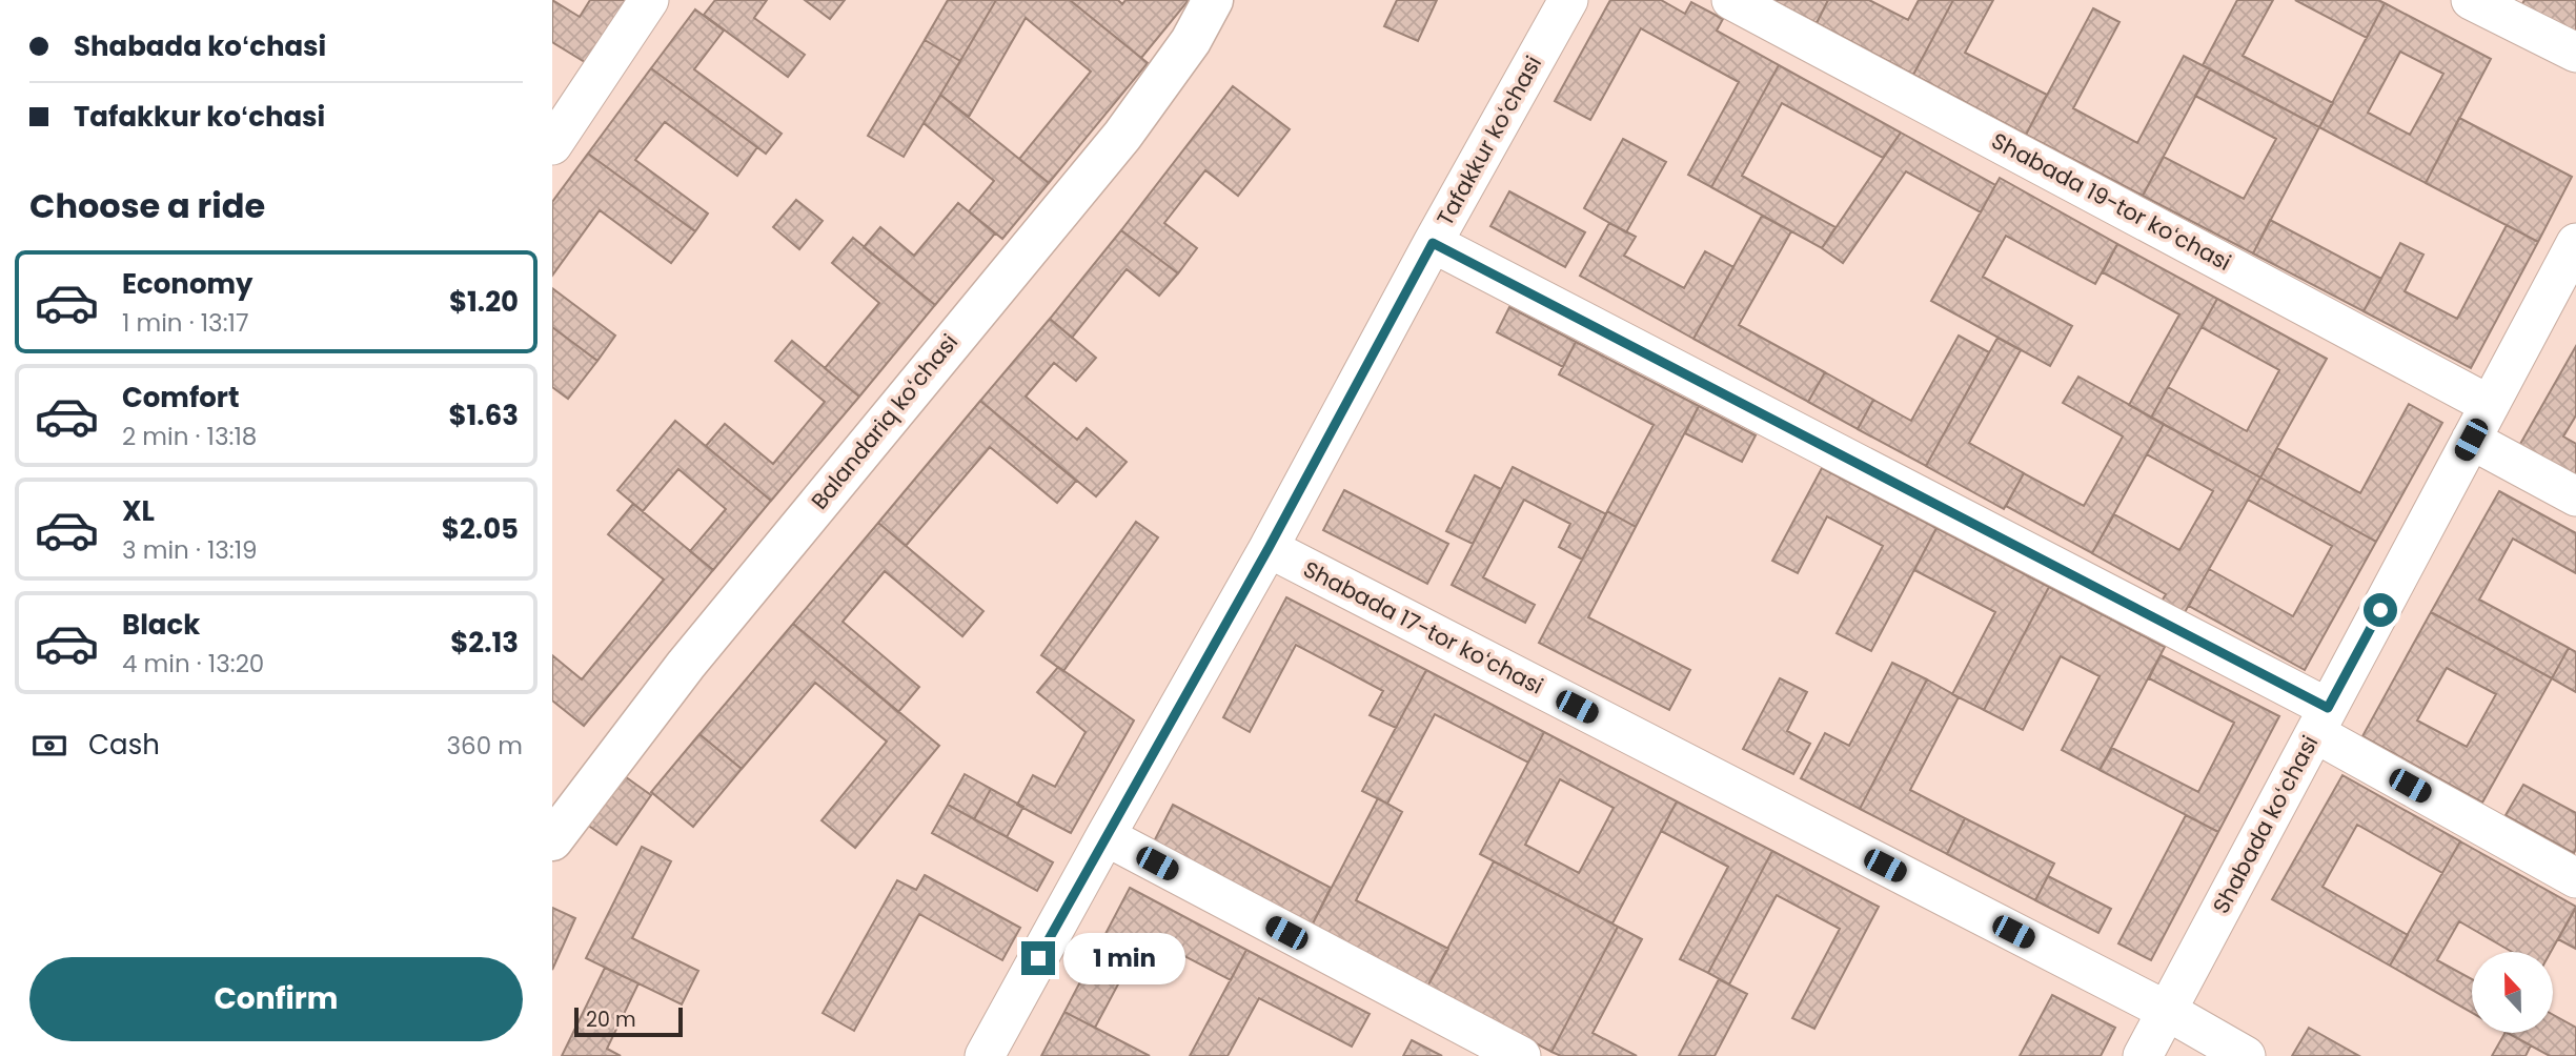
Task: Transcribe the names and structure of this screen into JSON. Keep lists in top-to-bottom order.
{
  "streets": {
    "street": [
      "Tafakkur koʻchasi",
      "Shabada 19-tor koʻchasi",
      "Balandariq koʻchasi",
      "Shabada 17-tor koʻchasi",
      "Shabada koʻchasi"
    ]
  },
  "crossings": [
    ["Tafakkur koʻchasi", "Shabada 17-tor koʻchasi"],
    ["Shabada 19-tor koʻchasi", "Shabada koʻchasi"],
    ["Shabada 17-tor koʻchasi", "Shabada koʻchasi"]
  ],
  "scale_bar": "20 m",
  "north": "top",
  "page": {
    "banner": ["Shabada koʻchasi", "Tafakkur koʻchasi"],
    "heading": "Choose a ride",
    "list": [
      {
        "name": "Economy",
        "note": "1 min · 13:17",
        "value": "$1.20"
      },
      {
        "name": "Comfort",
        "note": "2 min · 13:18",
        "value": "$1.63"
      },
      {
        "name": "XL",
        "note": "3 min · 13:19",
        "value": "$2.05"
      },
      {
        "name": "Black",
        "note": "4 min · 13:20",
        "value": "$2.13"
      }
    ],
    "pay": ["Cash", "360 m"],
    "bubble": "1 min",
    "buttons": "Confirm",
    "scale": "20 m"
  }
}
